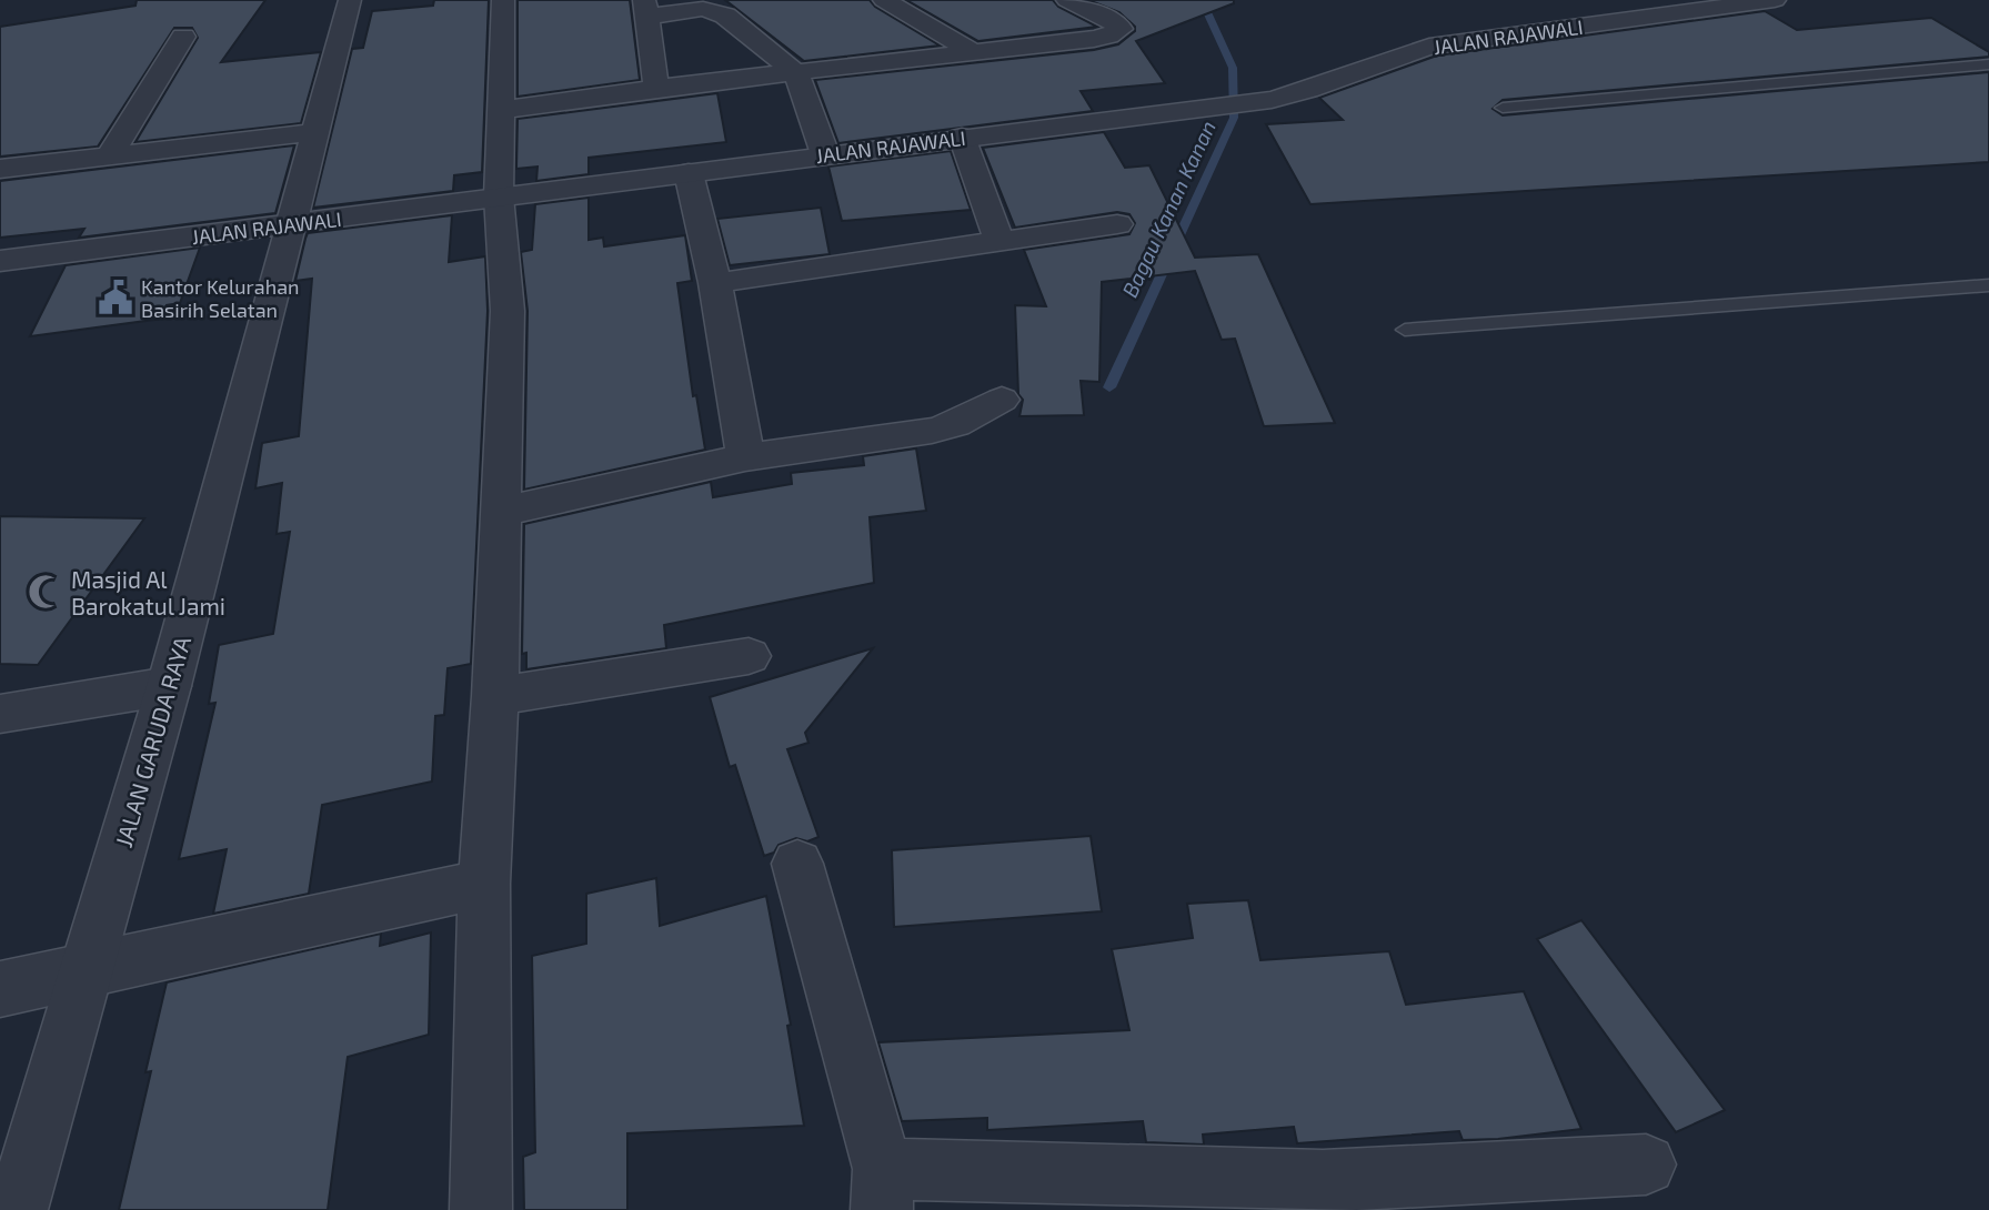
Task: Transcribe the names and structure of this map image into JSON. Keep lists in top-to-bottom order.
{
  "streets": {
    "street": ["JALAN RAJAWALI", "JALAN GARUDA RAYA"]
  },
  "crossings": [
    ["JALAN RAJAWALI", "JALAN GARUDA RAYA"]
  ],
  "water": ["Bagau Kanan Kanan"],
  "places": {
    "public building": ["Kantor Kelurahan Basirih Selatan"],
    "mosque": ["Masjid Al Barokatul Jami"]
  }
}
